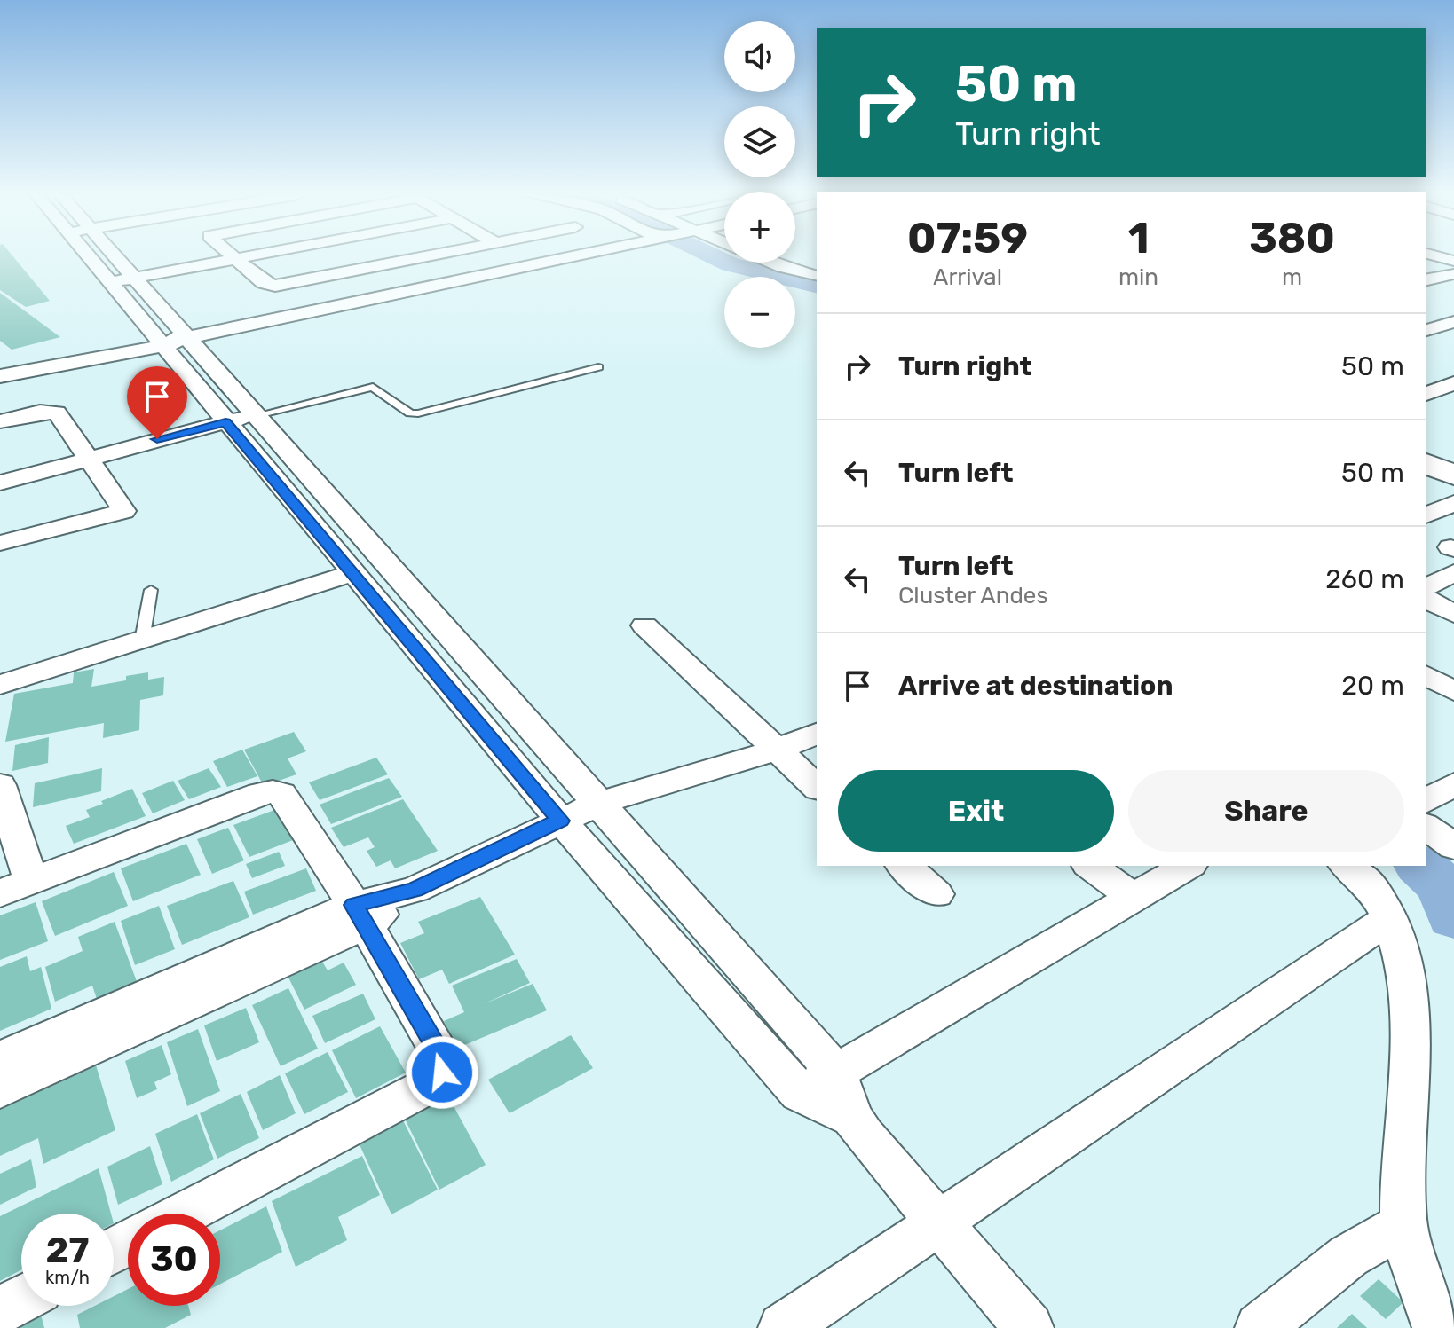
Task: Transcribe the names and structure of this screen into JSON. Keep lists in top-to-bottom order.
{
  "page": {
    "map_buttons": ["+", "−"],
    "turn": ["50 m", "Turn right"],
    "eta": [
      "07:59",
      "Arrival",
      "1",
      "min",
      "380",
      "m"
    ],
    "list": [
      {
        "name": "Turn right",
        "value": "50 m"
      },
      {
        "name": "Turn left",
        "value": "50 m"
      },
      {
        "name": "Turn left",
        "note": "Cluster Andes",
        "value": "260 m"
      },
      {
        "name": "Arrive at destination",
        "value": "20 m"
      }
    ],
    "buttons": ["Exit", "Share"],
    "speed": "27 km/h",
    "limit": "30"
  }
}
